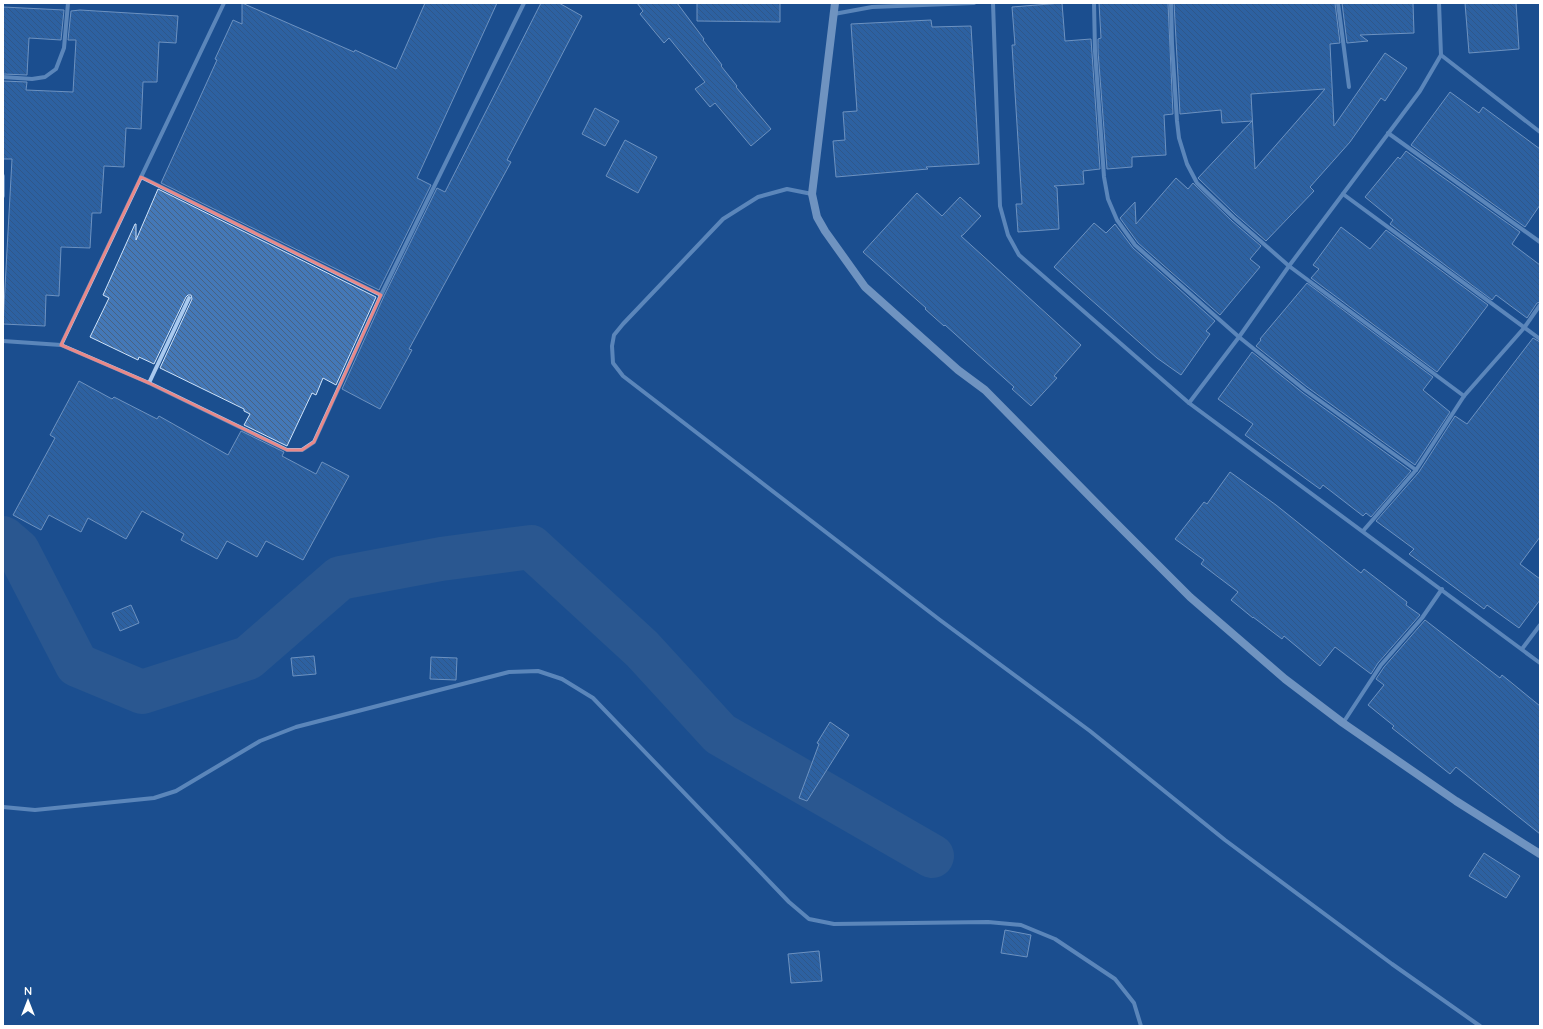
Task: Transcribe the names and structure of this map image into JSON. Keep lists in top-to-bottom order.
{
  "north": "top"
}
